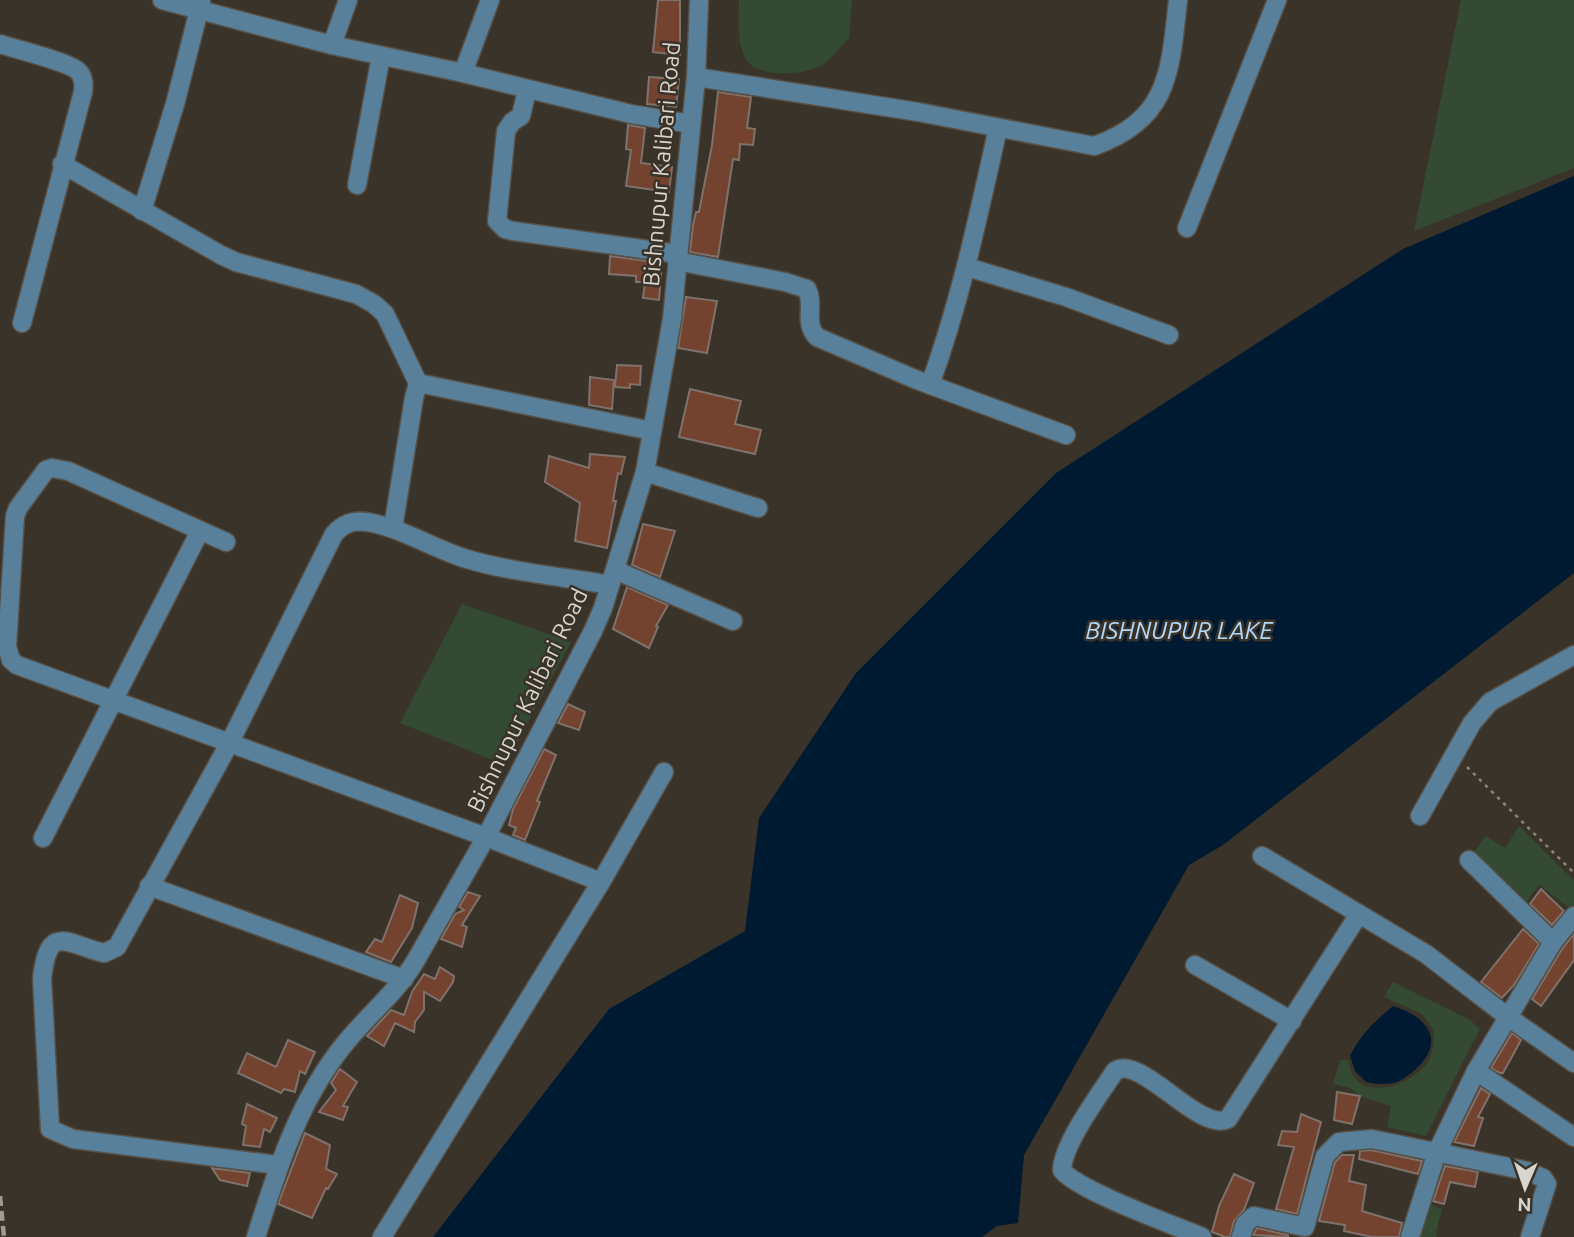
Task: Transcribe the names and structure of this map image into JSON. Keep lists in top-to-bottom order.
{
  "streets": {
    "street": ["Bishnupur Kalibari Road"]
  },
  "water": ["BISHNUPUR LAKE"],
  "north": "bottom"
}
